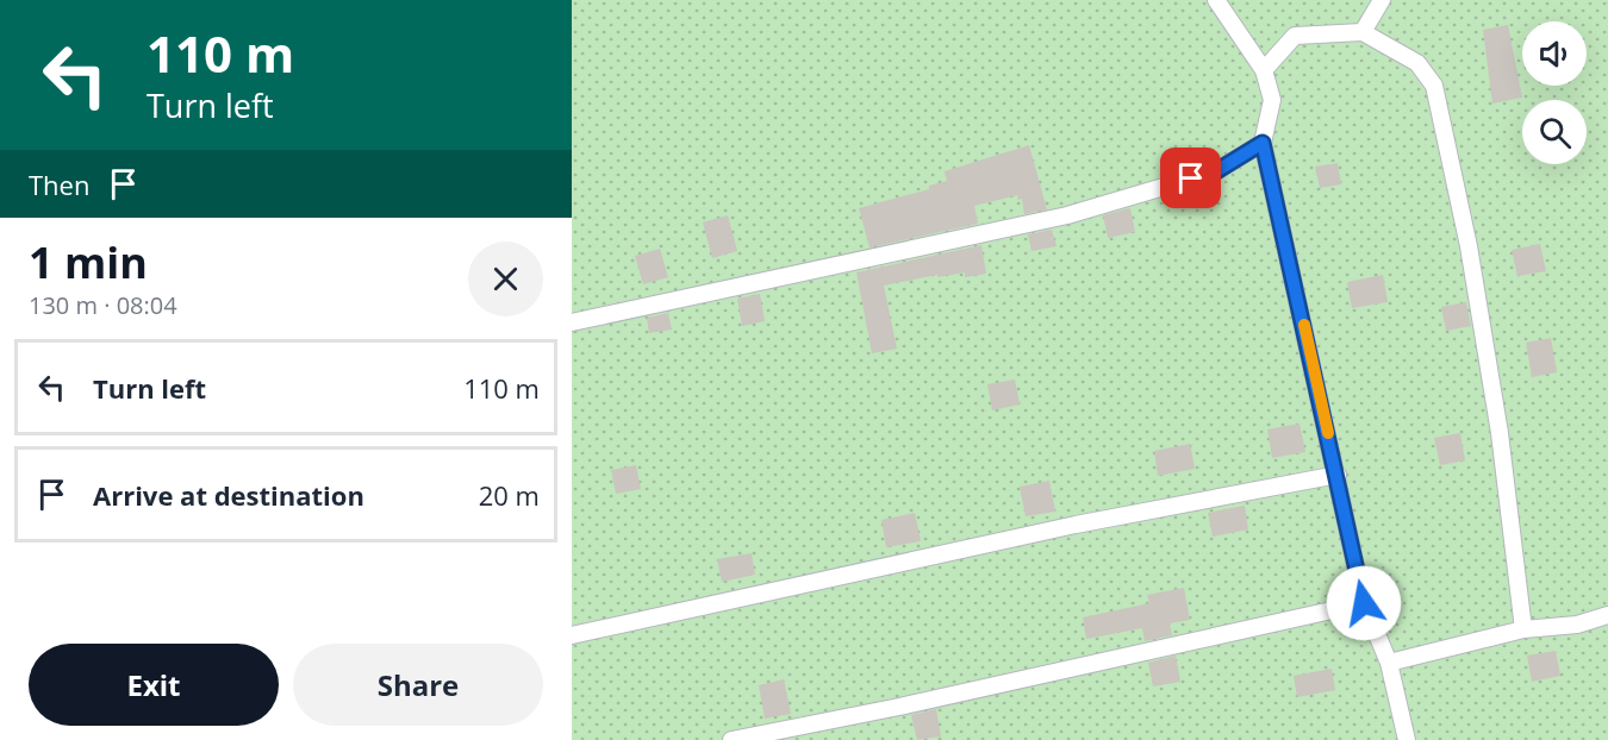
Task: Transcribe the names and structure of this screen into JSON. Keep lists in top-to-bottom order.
{
  "page": {
    "turn": ["110 m", "Turn left"],
    "then": "Then",
    "heading": ["1 min", "130 m · 08:04"],
    "list": [
      {
        "name": "Turn left",
        "value": "110 m"
      },
      {
        "name": "Arrive at destination",
        "value": "20 m"
      }
    ],
    "buttons": ["Exit", "Share"]
  }
}
